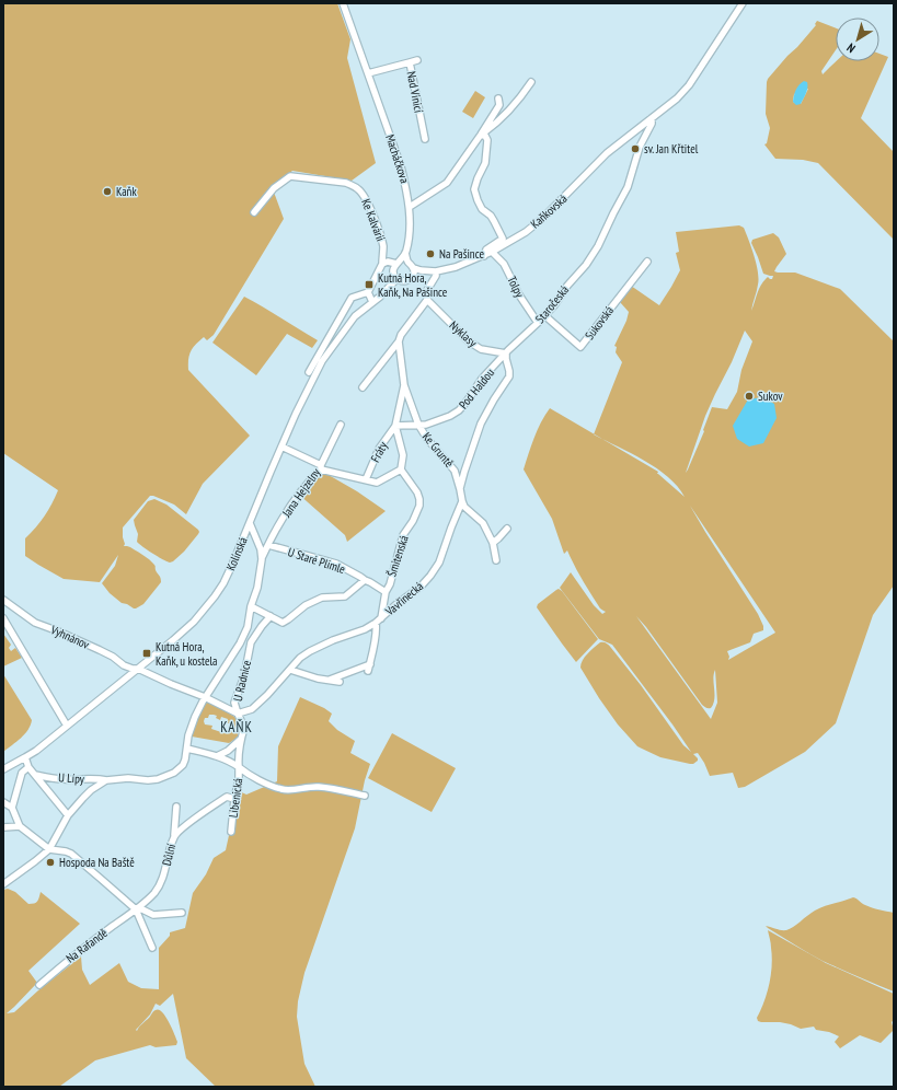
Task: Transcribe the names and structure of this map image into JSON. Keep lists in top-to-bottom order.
{
  "streets": {
    "street": [
      "Nad Vinicí",
      "Macháčkova",
      "Kaňkovská",
      "Ke Kalvárii",
      "Tolpy",
      "Staročeská",
      "Sukovská",
      "Nyklasy",
      "Pod Haldou",
      "Ke Gruntě",
      "Fráty",
      "Jana Hejzelny",
      "Kolínská",
      "Šmitenská",
      "U Staré Plimle",
      "Vavřinecká",
      "Vyhnánov",
      "U Radnice",
      "U Lípy",
      "Libenická",
      "Důlní",
      "Na Rafandě"
    ]
  },
  "crossings": [
    ["Nad Vinicí", "Macháčkova"],
    ["Kaňkovská", "Tolpy"],
    ["Kaňkovská", "Staročeská"],
    ["Kaňkovská", "Kolínská"],
    ["Tolpy", "Staročeská"],
    ["Staročeská", "Sukovská"],
    ["Staročeská", "Nyklasy"],
    ["Staročeská", "Pod Haldou"],
    ["Nyklasy", "Pod Haldou"],
    ["Pod Haldou", "Ke Gruntě"],
    ["Ke Gruntě", "Fráty"],
    ["Ke Gruntě", "Vavřinecká"],
    ["Fráty", "Jana Hejzelny"],
    ["Fráty", "Šmitenská"],
    ["Jana Hejzelny", "Kolínská"],
    ["Jana Hejzelny", "U Staré Plimle"],
    ["Jana Hejzelny", "U Radnice"],
    ["Kolínská", "Vyhnánov"],
    ["Kolínská", "U Radnice"],
    ["Kolínská", "U Lípy"],
    ["Šmitenská", "U Staré Plimle"],
    ["Šmitenská", "Vavřinecká"],
    ["U Staré Plimle", "Vavřinecká"],
    ["Vavřinecká", "Vyhnánov"],
    ["Vavřinecká", "U Radnice"],
    ["Vyhnánov", "U Radnice"],
    ["U Radnice", "U Lípy"],
    ["U Radnice", "Libenická"],
    ["U Lípy", "Libenická"],
    ["Libenická", "Důlní"],
    ["Důlní", "Na Rafandě"]
  ],
  "districts": ["KAŇK"],
  "places": {
    "other": [
      "sv. Jan Křtitel",
      "Kaňk",
      "Na Pašince",
      "Sukov",
      "Hospoda Na Baště"
    ],
    "transit": ["Kutná Hora, Kaňk, Na Pašince", "Kutná Hora, Kaňk, u kostela"]
  },
  "north": "bottom left"
}
